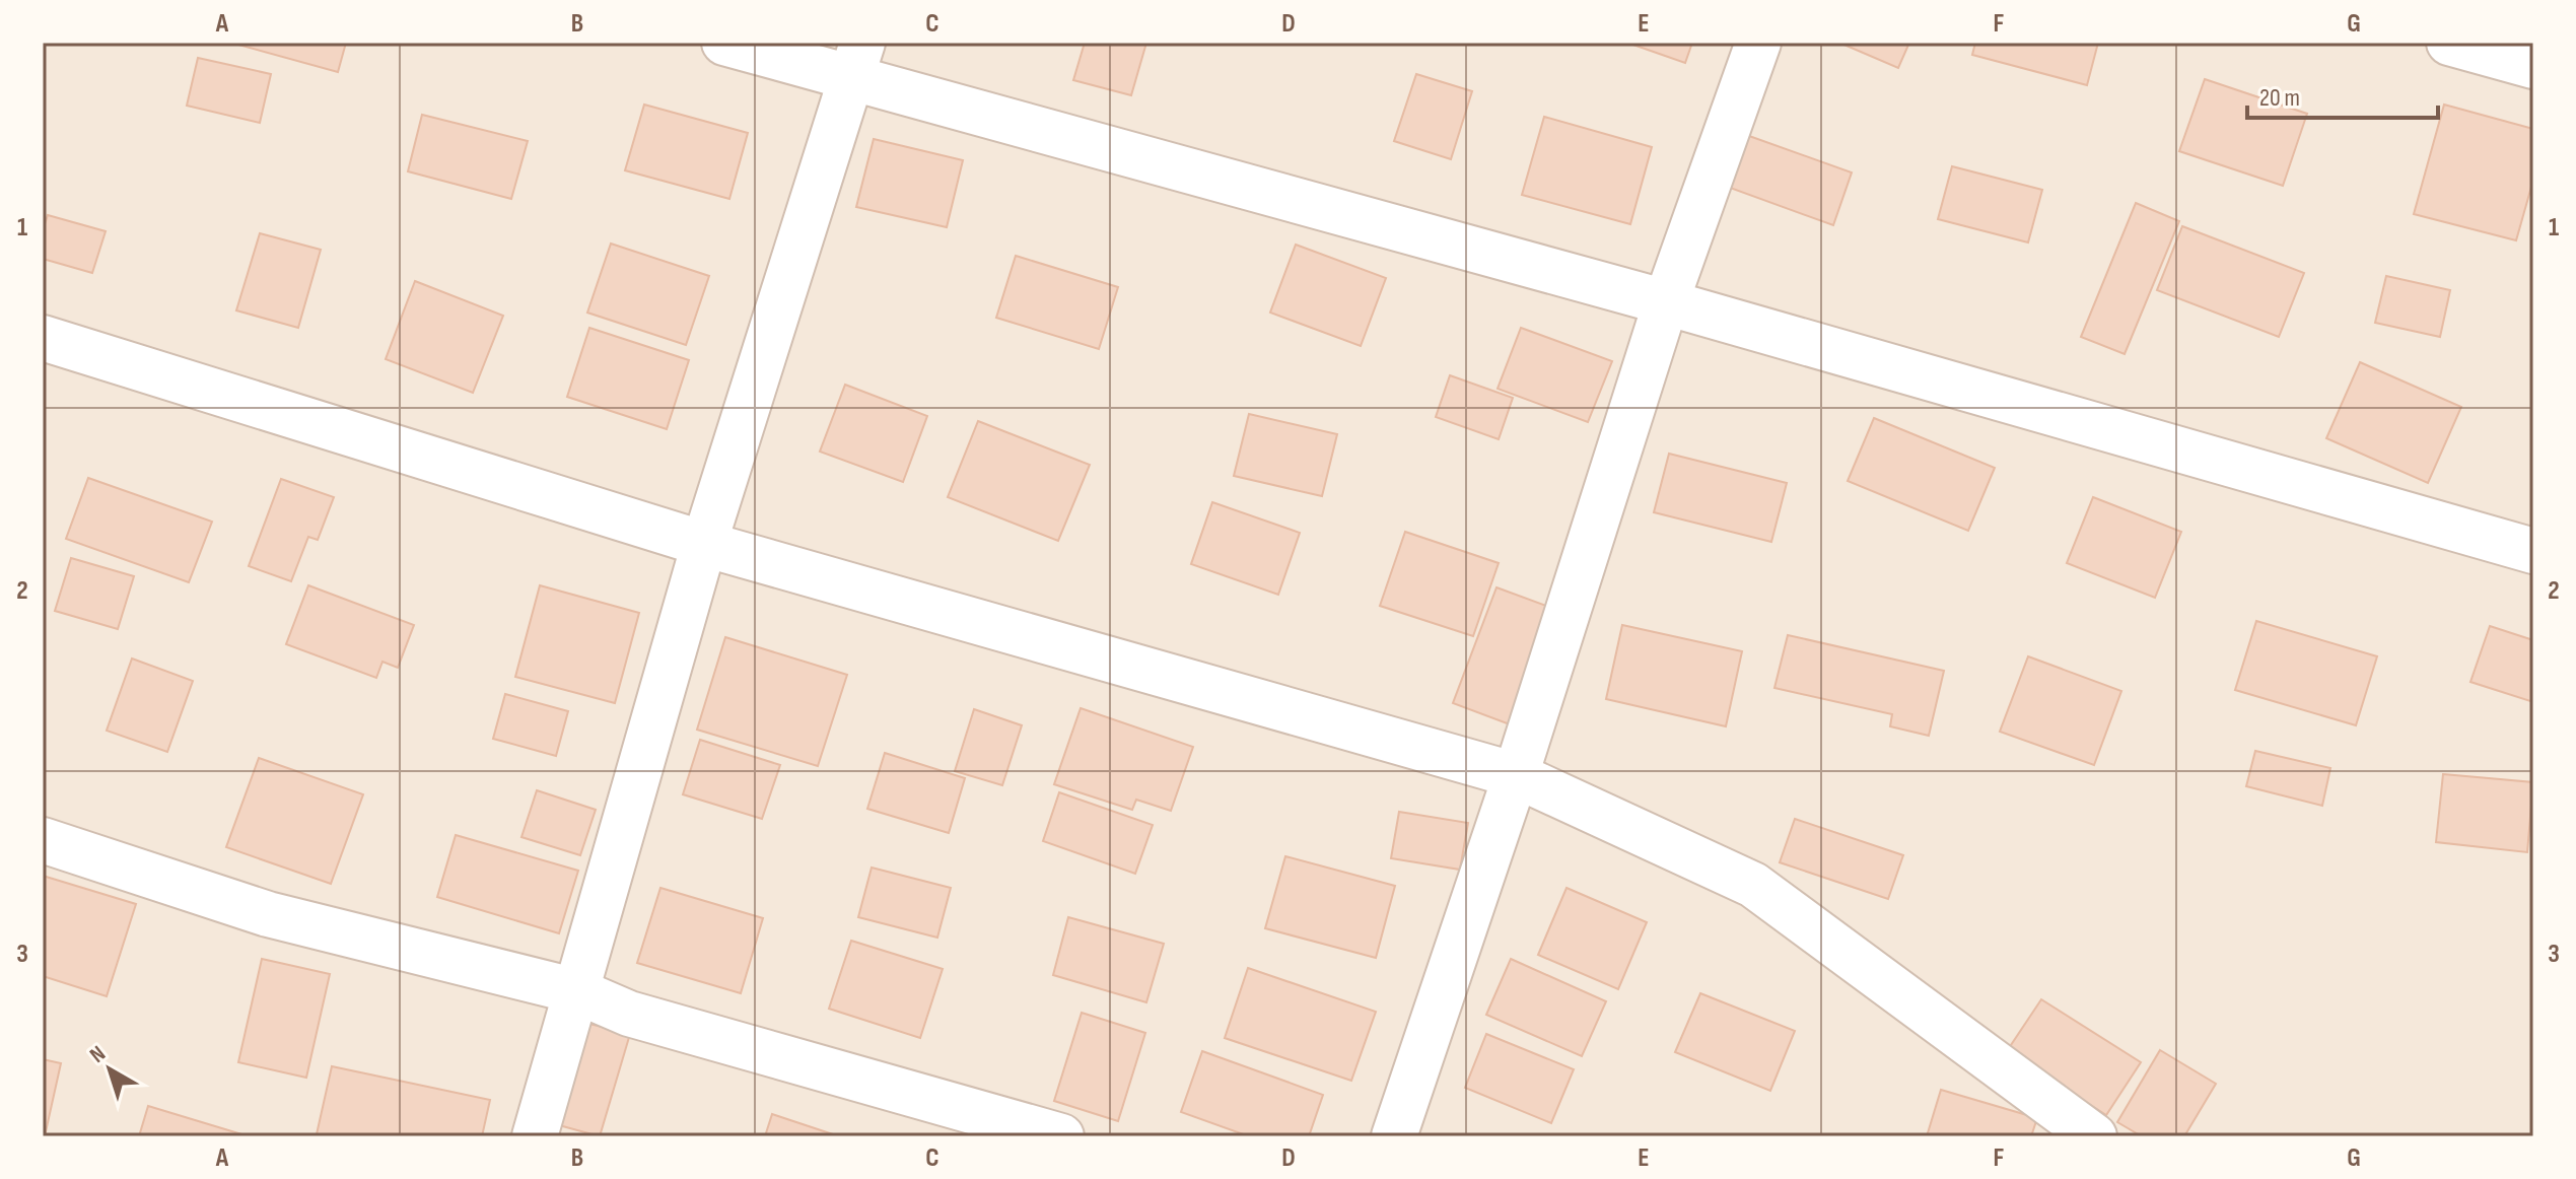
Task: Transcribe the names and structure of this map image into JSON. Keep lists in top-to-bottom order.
{
  "scale_bar": "20 m",
  "north": "top left",
  "grid": {
    "columns": [
      "A",
      "B",
      "C",
      "D",
      "E",
      "F",
      "G"
    ],
    "rows": ["1", "2", "3"]
  }
}
